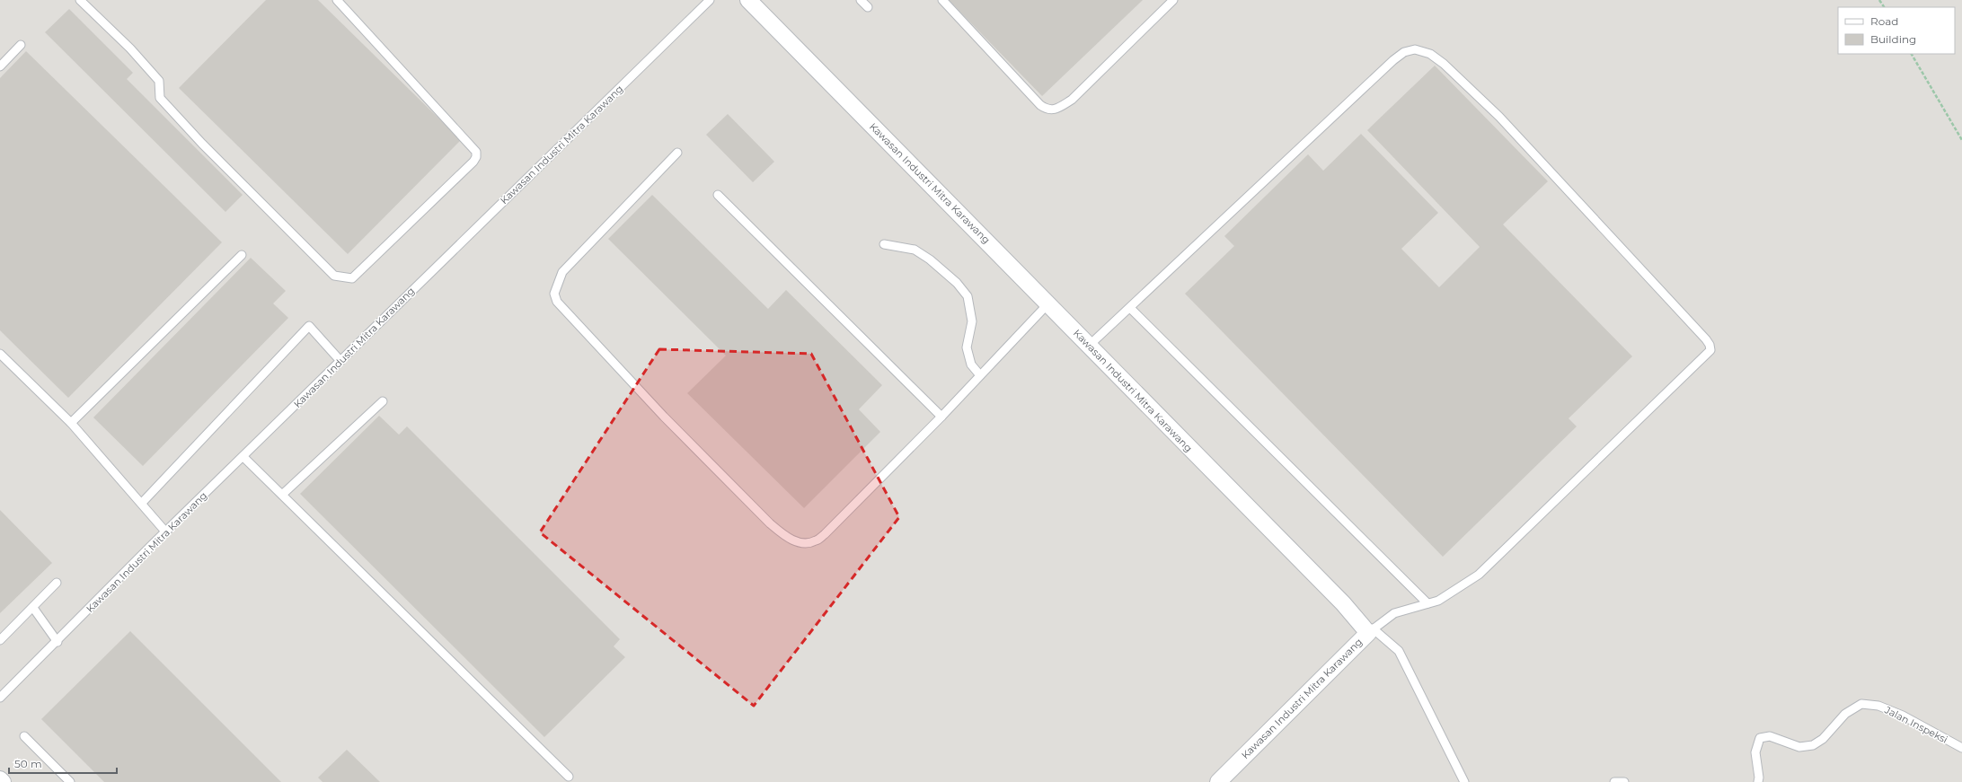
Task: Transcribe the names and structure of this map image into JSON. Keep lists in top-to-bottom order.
{
  "streets": {
    "street": ["Kawasan Industri Mitra Karawang"],
    "lane": ["Jalan Inspeksi"]
  },
  "legend": ["Road", "Building"],
  "scale_bar": "50 m"
}
